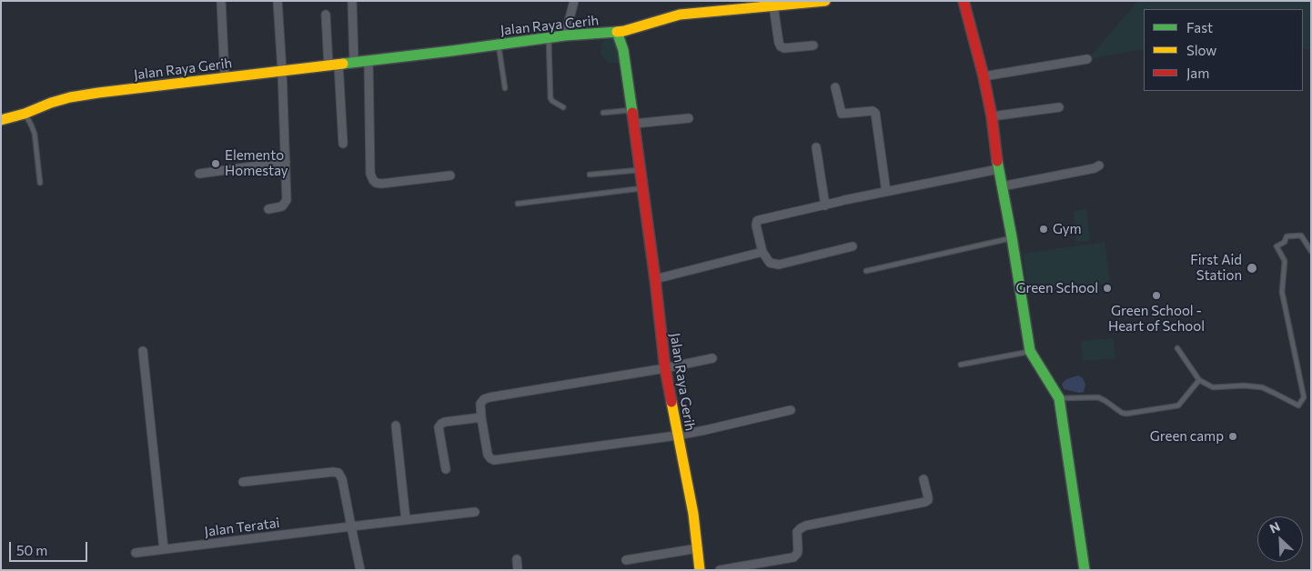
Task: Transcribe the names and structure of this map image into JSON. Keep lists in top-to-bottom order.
{
  "streets": {
    "street": ["Jalan Raya Gerih", "Jalan Teratai"]
  },
  "places": [
    "Elemento Homestay",
    "Gym",
    "First Aid Station",
    "Green School",
    "Green School - Heart of School",
    "Green camp"
  ],
  "legend": ["Fast", "Slow", "Jam"],
  "scale_bar": "50 m",
  "north": "top left"
}
